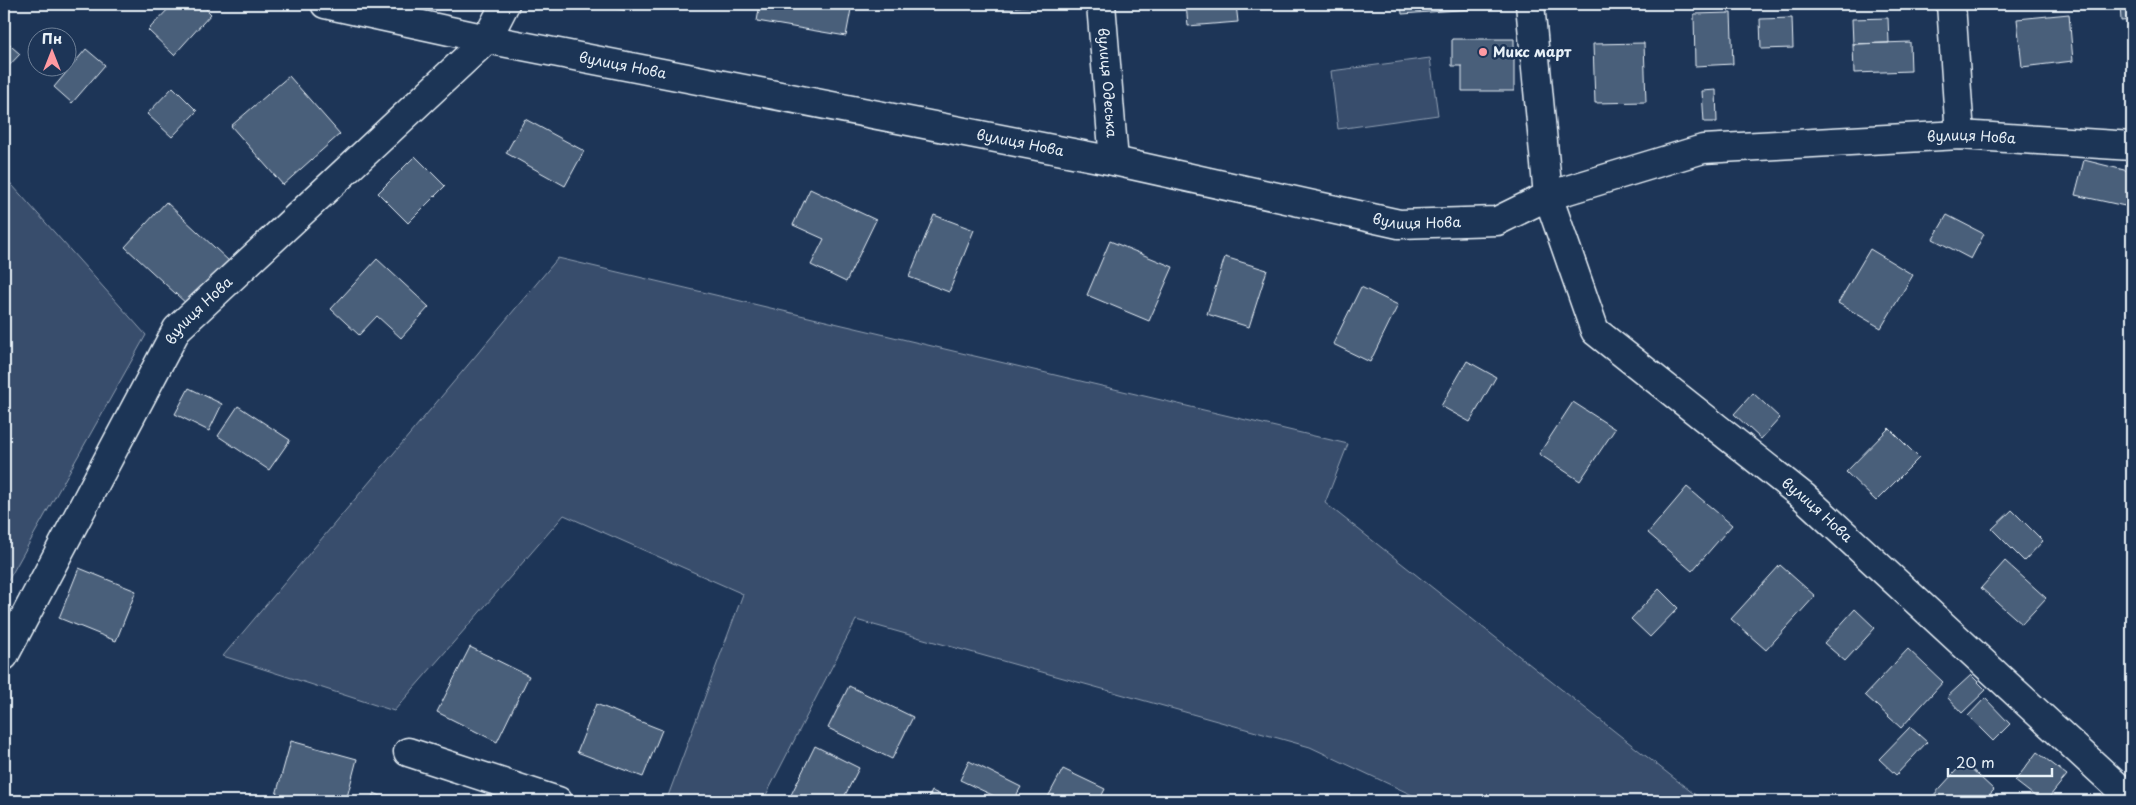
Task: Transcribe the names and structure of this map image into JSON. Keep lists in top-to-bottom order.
{
  "streets": {
    "street": ["вулиця Нова", "вулиця Одеська"]
  },
  "crossings": [
    ["вулиця Нова", "вулиця Одеська"]
  ],
  "places": ["Микс март"],
  "scale_bar": "20 m",
  "north": "top"
}
